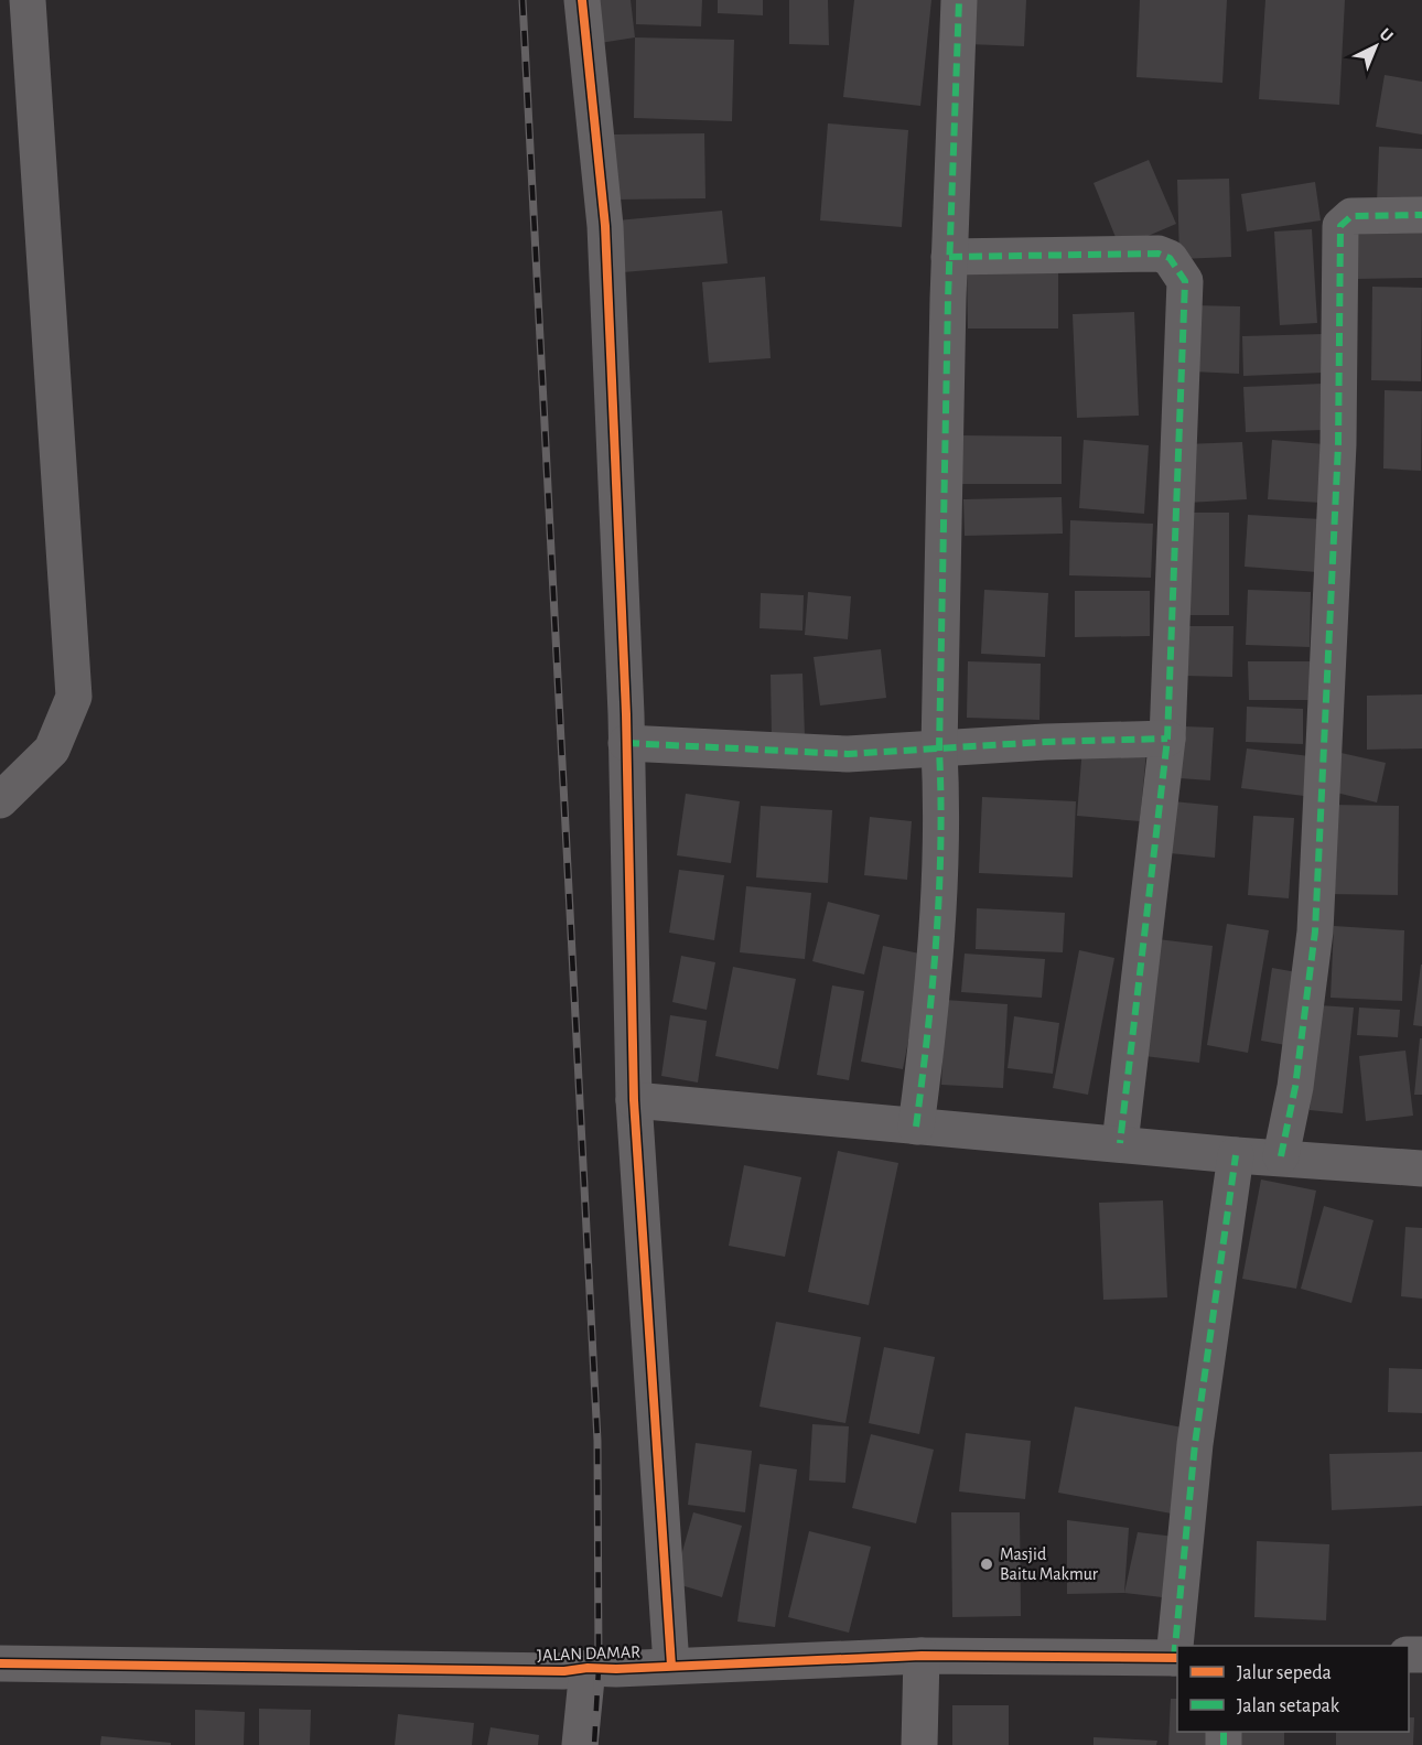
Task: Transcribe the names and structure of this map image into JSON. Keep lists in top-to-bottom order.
{
  "streets": {
    "street": ["JALAN DAMAR"]
  },
  "places": ["Masjid Baitu Makmur"],
  "legend": ["Jalur sepeda", "Jalan setapak"],
  "north": "top right"
}
